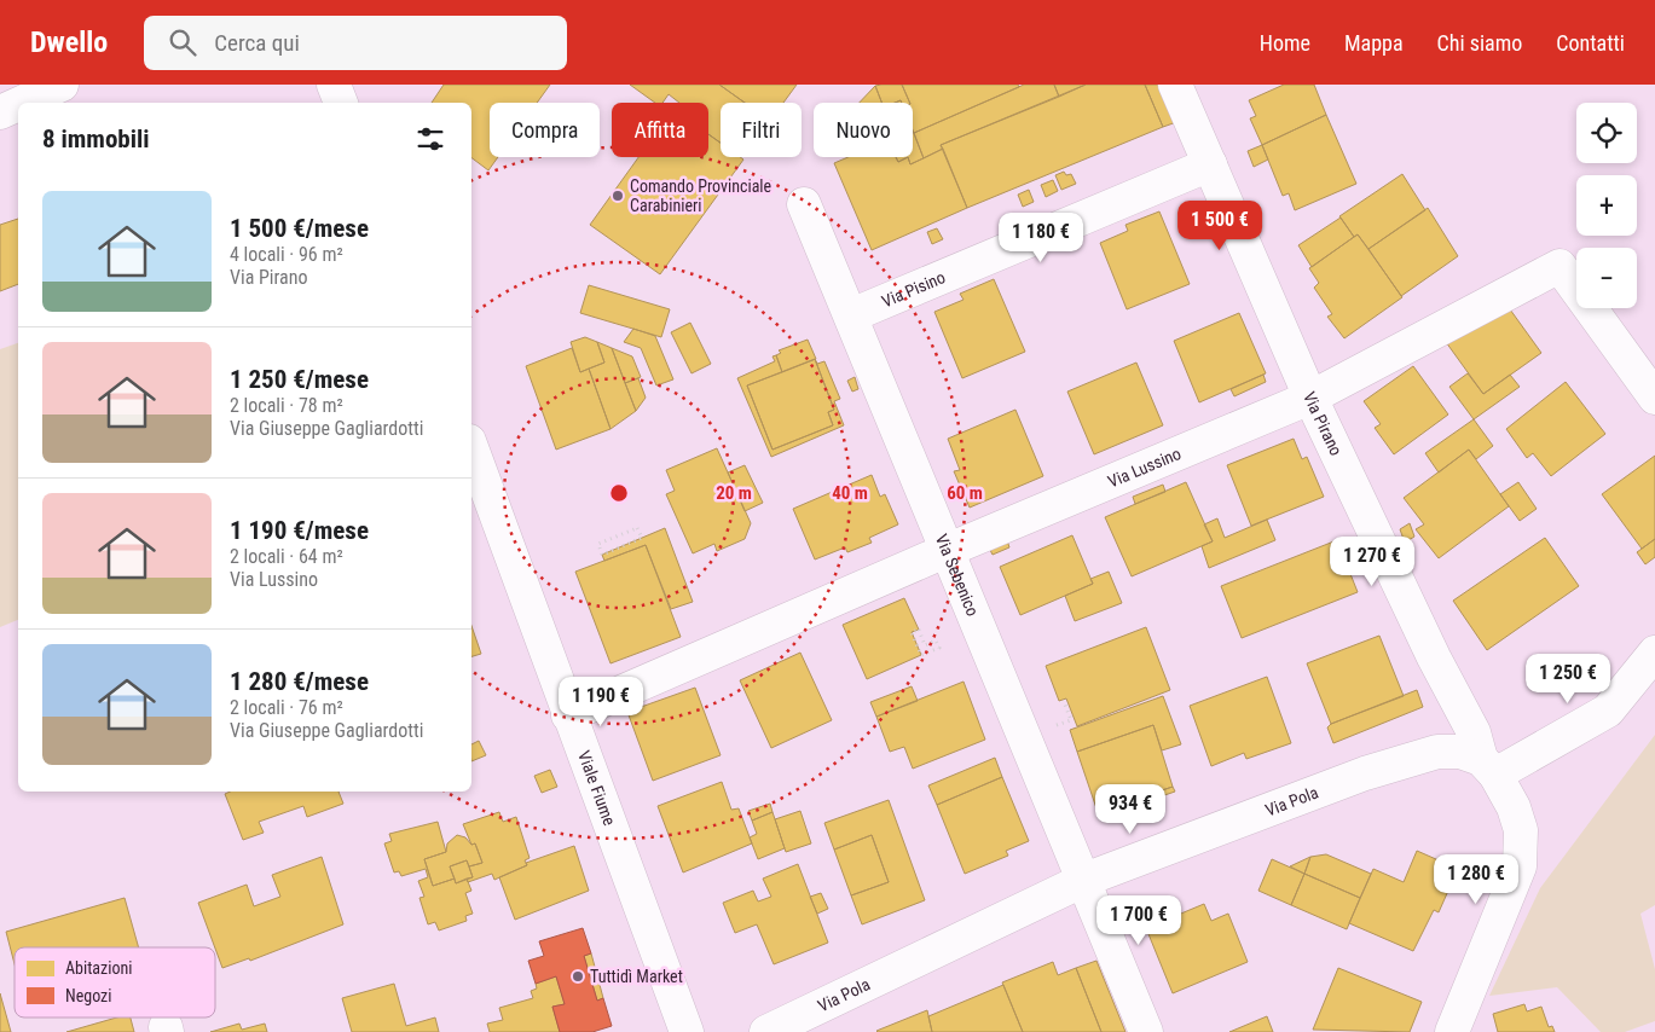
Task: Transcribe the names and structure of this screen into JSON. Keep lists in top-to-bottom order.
{
  "streets": {
    "street": [
      "Via Pisino",
      "Via Pirano",
      "Via Lussino",
      "Via Sebenico",
      "Viale Fiume",
      "Via Pola"
    ]
  },
  "crossings": [
    ["Via Pisino", "Via Pirano"],
    ["Via Pisino", "Via Sebenico"],
    ["Via Pirano", "Via Lussino"],
    ["Via Pirano", "Via Pola"],
    ["Via Lussino", "Via Sebenico"],
    ["Via Lussino", "Viale Fiume"],
    ["Via Sebenico", "Via Pola"]
  ],
  "places": ["Comando Provinciale Carabinieri", "Tuttidì Market"],
  "legend": ["Abitazioni", "Negozi"],
  "page": {
    "header": "Dwello",
    "search": "Cerca qui",
    "nav": [
      "Home",
      "Mappa",
      "Chi siamo",
      "Contatti"
    ],
    "map_buttons": ["+", "−"],
    "chip": [
      "Compra",
      "Affitta",
      "Filtri",
      "Nuovo"
    ],
    "heading": "8 immobili",
    "list": [
      {
        "name": "1 500 €/mese",
        "note": "4 locali · 96 m² · Via Pirano"
      },
      {
        "name": "1 250 €/mese",
        "note": "2 locali · 78 m² · Via Giuseppe Gagliardotti"
      },
      {
        "name": "1 190 €/mese",
        "note": "2 locali · 64 m² · Via Lussino"
      },
      {
        "name": "1 280 €/mese",
        "note": "2 locali · 76 m² · Via Giuseppe Gagliardotti"
      }
    ],
    "price": [
      "1 500 €",
      "1 180 €",
      "1 270 €",
      "1 250 €",
      "1 190 €",
      "934 €",
      "1 280 €",
      "1 700 €"
    ]
  },
  "rings": ["20 m", "40 m", "60 m"]
}
